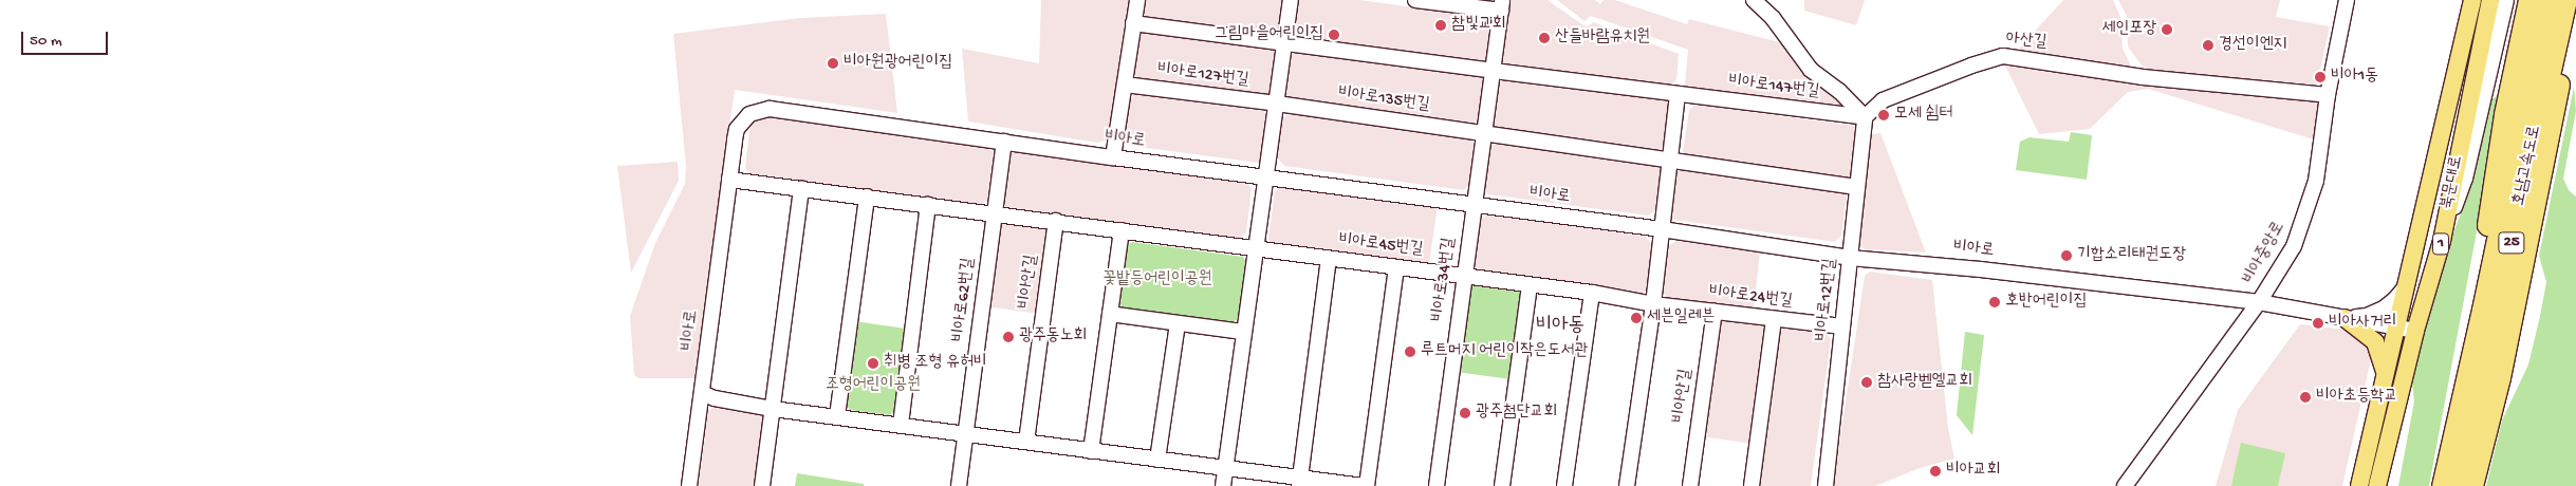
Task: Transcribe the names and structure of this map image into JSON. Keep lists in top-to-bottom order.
{
  "streets": {
    "highway": ["호남고속도로", "25"],
    "main road": ["북문대로", "1"],
    "street": [
      "아산길",
      "비아로127번길",
      "비아로147번길",
      "비아로135번길",
      "비아로",
      "비아로45번길",
      "비아중앙로",
      "비아로34번길",
      "비아안길",
      "비아로24번길",
      "비아로62번길",
      "비아로12번길"
    ]
  },
  "crossings": [
    ["아산길", "비아로147번길"],
    ["아산길", "비아중앙로"],
    ["아산길", "비아로12번길"],
    ["비아로127번길", "비아로135번길"],
    ["비아로147번길", "비아로12번길"],
    ["비아로", "북문대로"],
    ["비아로", "비아중앙로"],
    ["비아로", "비아로34번길"],
    ["비아로", "비아로62번길"],
    ["비아로", "비아로12번길"],
    ["비아로45번길", "비아로34번길"],
    ["비아안길", "비아로24번길"],
    ["비아로24번길", "비아로12번길"]
  ],
  "districts": ["비아동"],
  "parks": ["꽃밭등어린이공원", "조형어린이공원"],
  "places": [
    "참빛교회",
    "세인포장",
    "그림마을어린이집",
    "산들바람유치원",
    "경선이엔지",
    "비아원광어린이집",
    "비아1동",
    "모세 쉼터",
    "기합소리태권도장",
    "호반어린이집",
    "세븐일레븐",
    "비아사거리",
    "광주동노회",
    "루트머지 어린이작은도서관",
    "취병 조형 유허비",
    "참사랑벧엘교회",
    "비아초등학교",
    "광주첨단교회",
    "비아교회"
  ],
  "scale_bar": "50 m"
}
